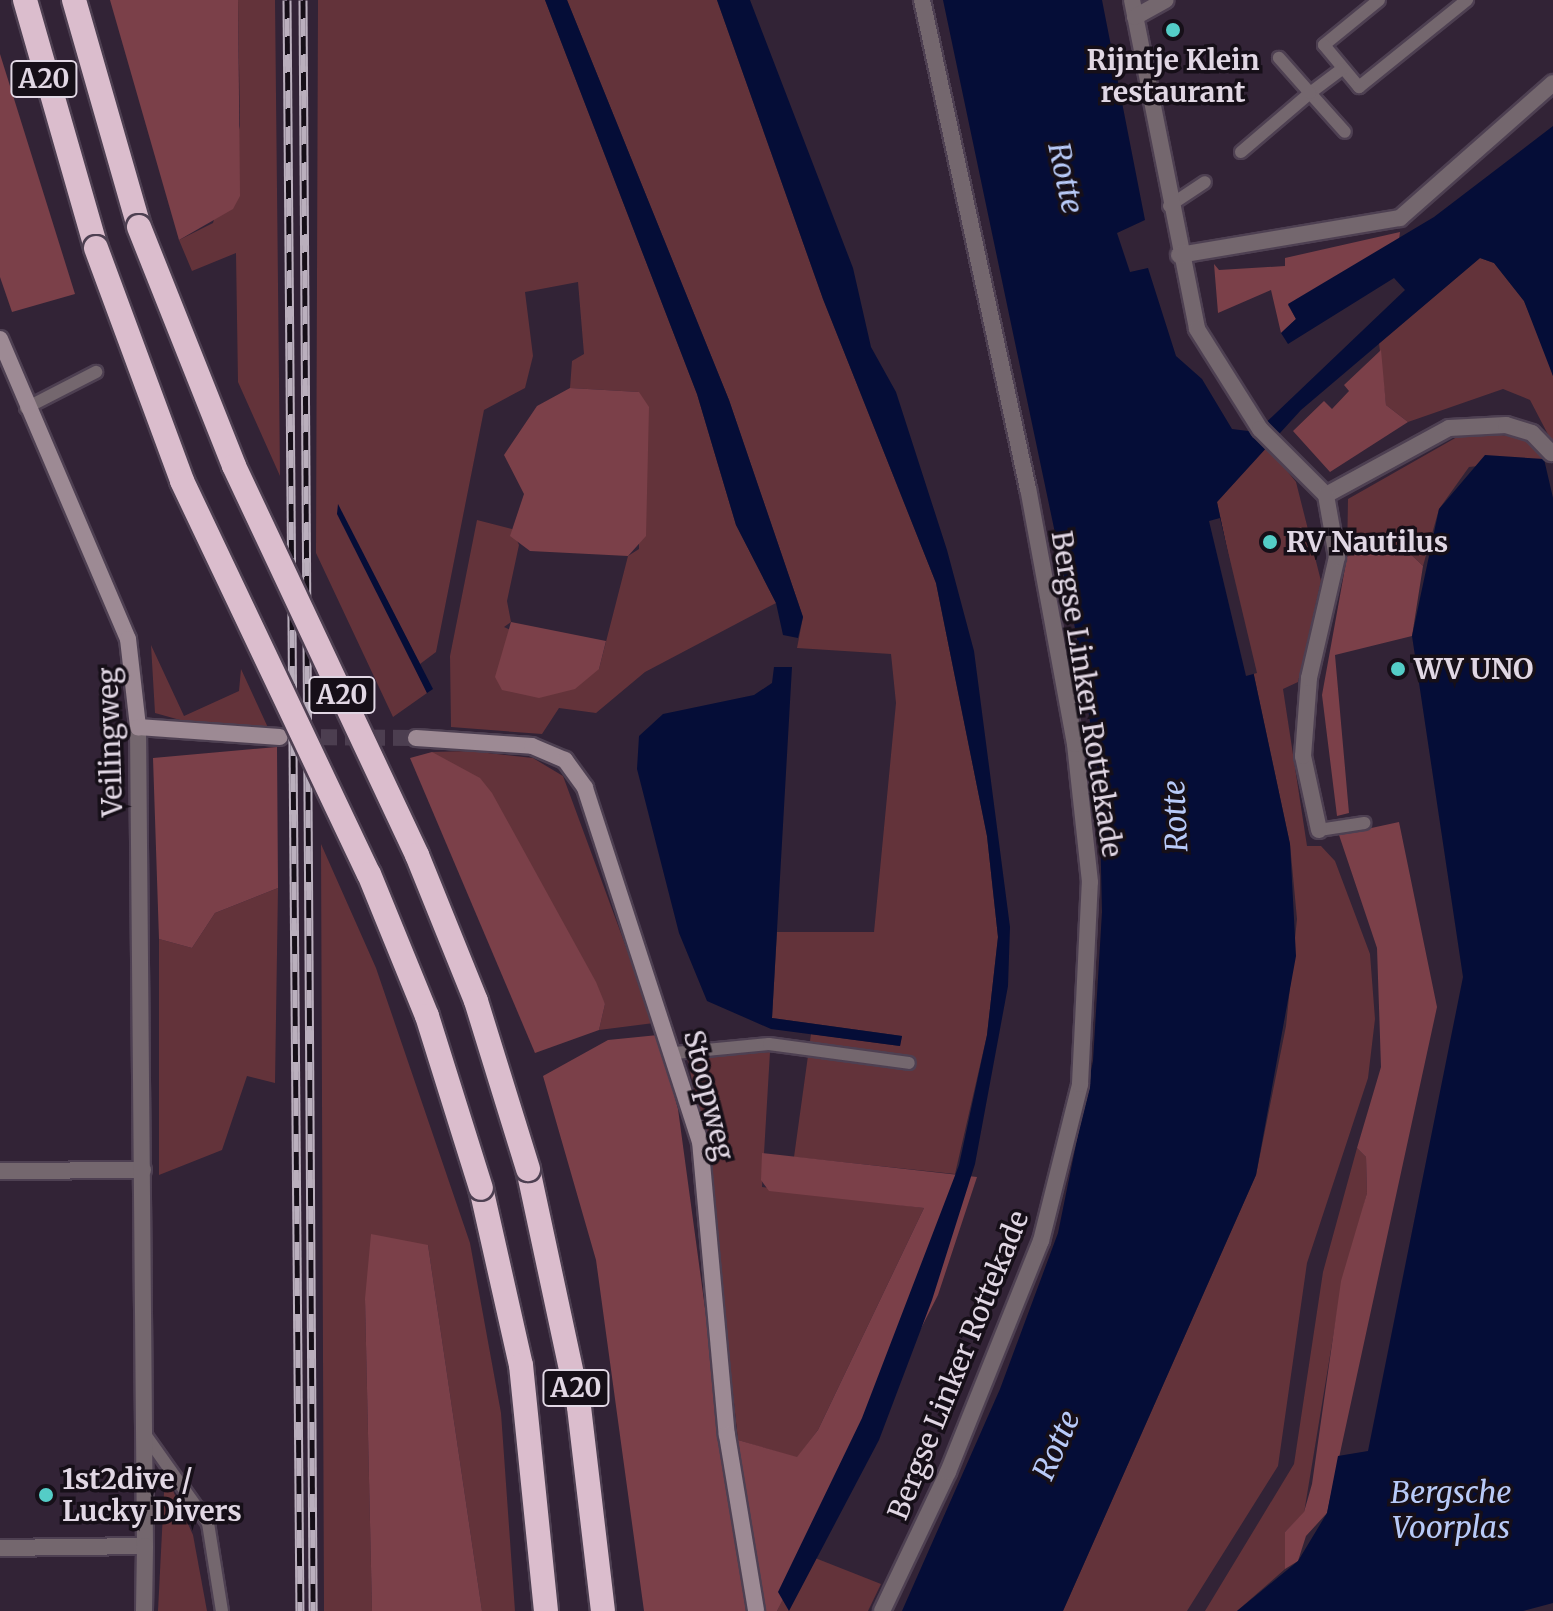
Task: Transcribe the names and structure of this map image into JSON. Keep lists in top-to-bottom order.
{
  "streets": {
    "highway": ["A20"],
    "street": ["Bergse Linker Rottekade", "Veilingweg", "Stoopweg"]
  },
  "water": ["Rotte", "Bergsche Voorplas"],
  "places": [
    "Rijntje Klein restaurant",
    "RV Nautilus",
    "WV UNO",
    "1st2dive / Lucky Divers"
  ]
}
